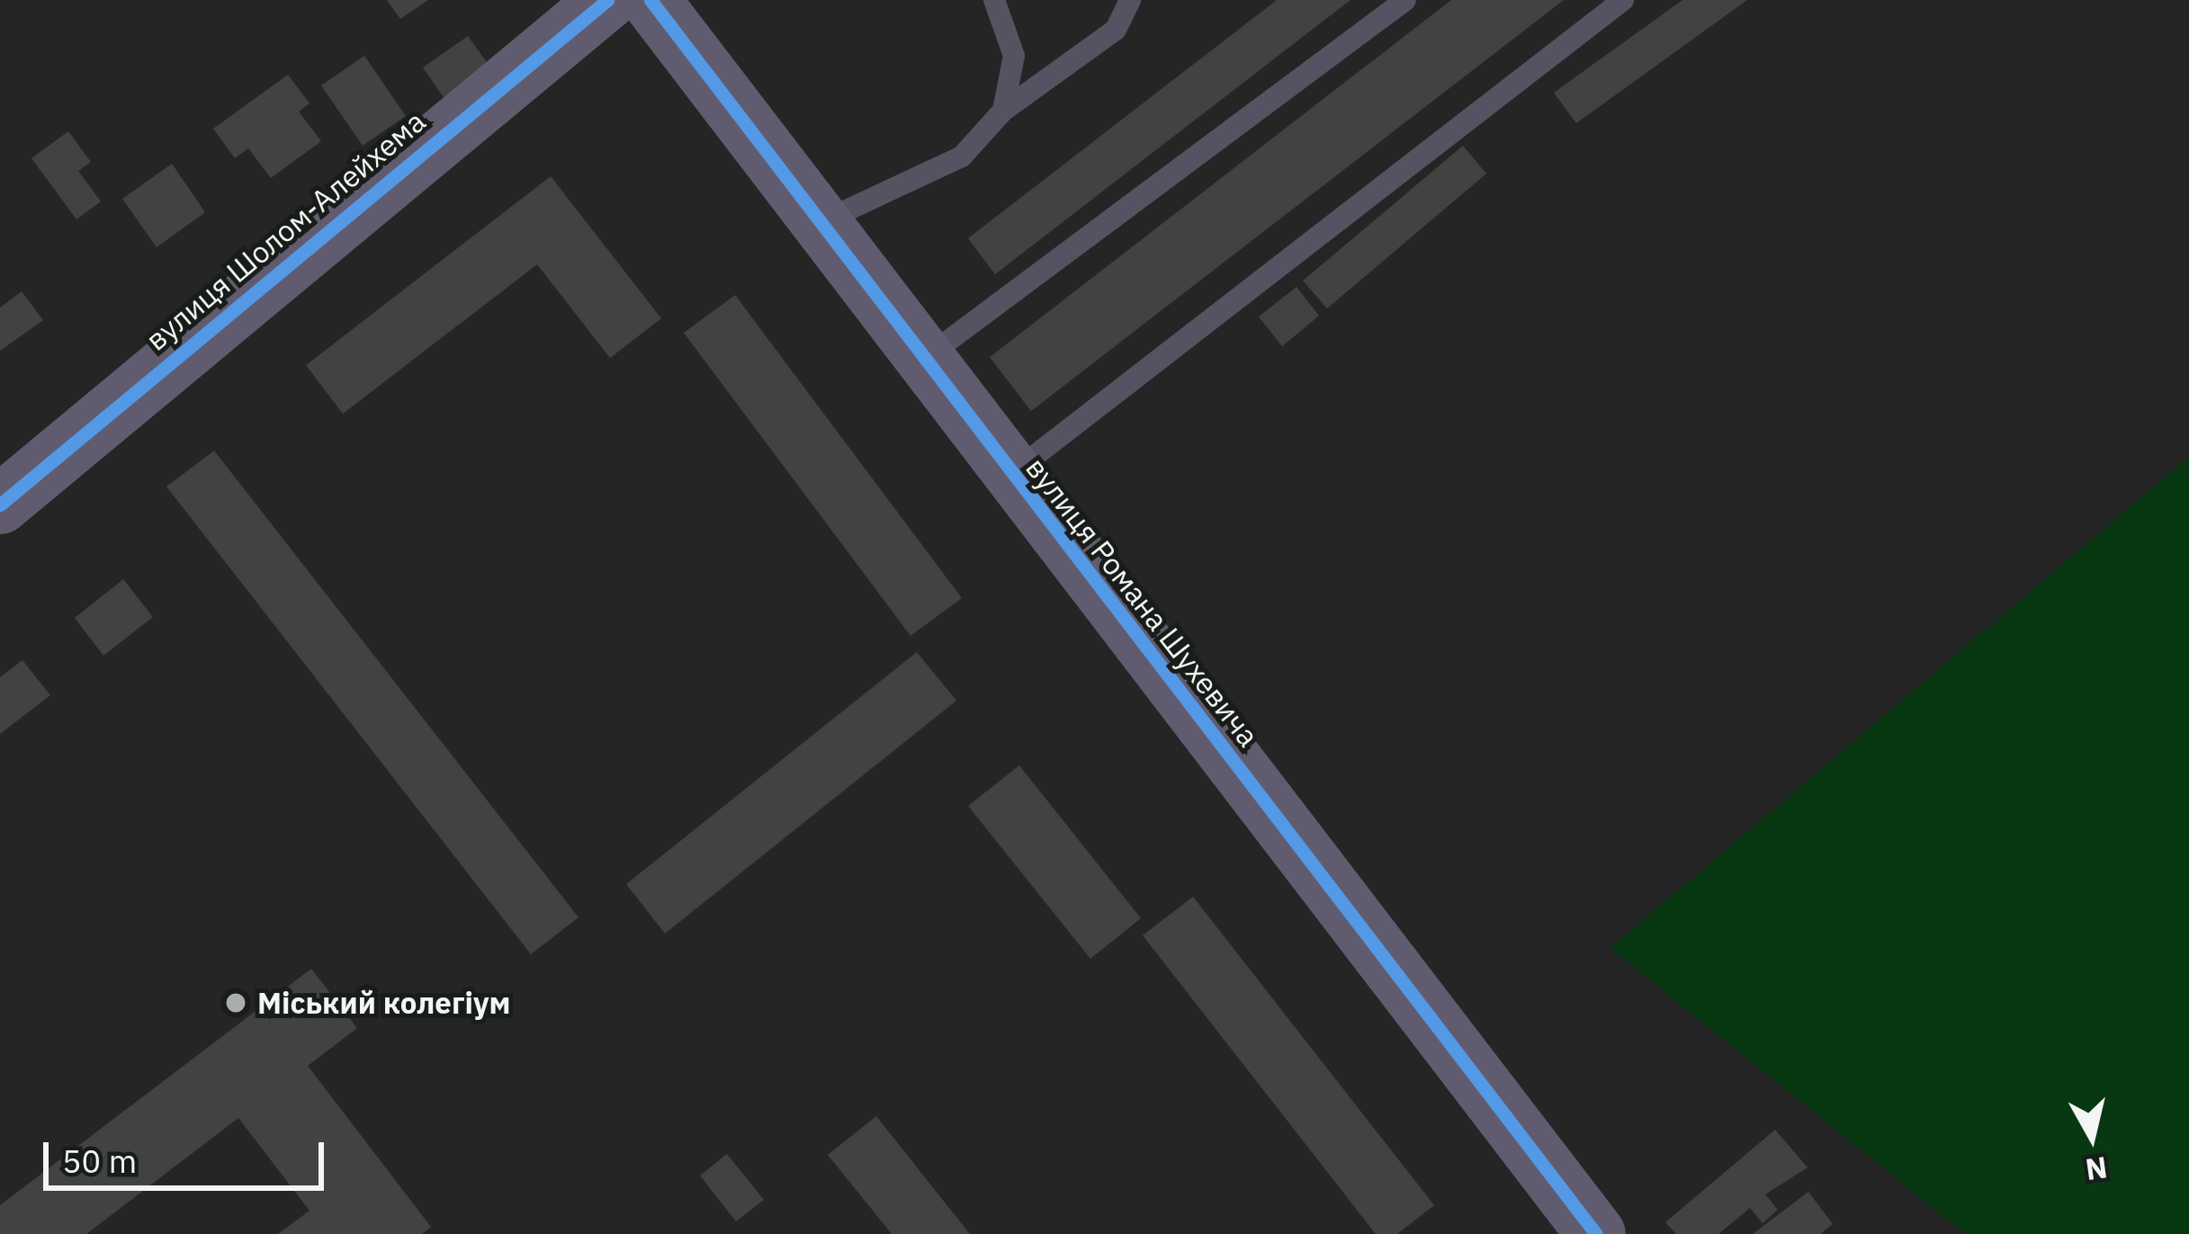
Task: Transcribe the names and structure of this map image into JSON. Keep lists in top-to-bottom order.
{
  "streets": {
    "street": ["вулиця Шолом-Алейхема", "вулиця Романа Шухевича"]
  },
  "places": ["Міський колегіум"],
  "scale_bar": "50 m",
  "north": "bottom"
}
